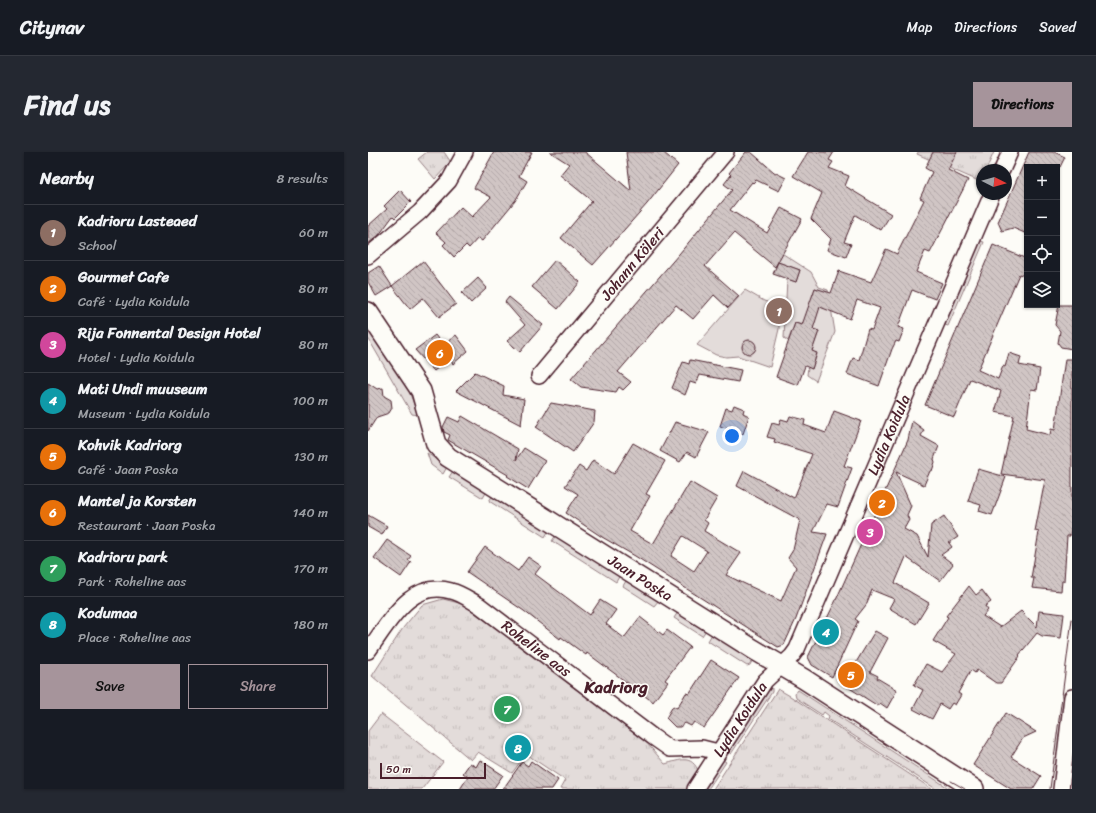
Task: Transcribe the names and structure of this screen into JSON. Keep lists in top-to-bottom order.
{
  "streets": {
    "street": [
      "Johann Köleri",
      "Lydia Koidula",
      "Jaan Poska",
      "Roheline aas"
    ]
  },
  "crossings": [
    ["Lydia Koidula", "Jaan Poska"],
    ["Lydia Koidula", "Roheline aas"]
  ],
  "districts": ["Kadriorg"],
  "scale_bar": "50 m",
  "north": "right",
  "page": {
    "header": "Citynav",
    "nav": ["Map", "Directions", "Saved"],
    "title": "Find us",
    "buttons": [
      "Directions",
      ["Save", "Share"]
    ],
    "heading": ["Nearby", "8 results"],
    "map_buttons": ["+", "−"],
    "list": [
      {
        "mark": "1",
        "name": "Kadrioru Lasteaed",
        "note": "School",
        "value": "60 m"
      },
      {
        "mark": "2",
        "name": "Gourmet Cafe",
        "note": "Café · Lydia Koidula",
        "value": "80 m"
      },
      {
        "mark": "3",
        "name": "Rija Fonnental Design Hotel",
        "note": "Hotel · Lydia Koidula",
        "value": "80 m"
      },
      {
        "mark": "4",
        "name": "Mati Undi muuseum",
        "note": "Museum · Lydia Koidula",
        "value": "100 m"
      },
      {
        "mark": "5",
        "name": "Kohvik Kadriorg",
        "note": "Café · Jaan Poska",
        "value": "130 m"
      },
      {
        "mark": "6",
        "name": "Mantel ja Korsten",
        "note": "Restaurant · Jaan Poska",
        "value": "140 m"
      },
      {
        "mark": "7",
        "name": "Kadrioru park",
        "note": "Park · Roheline aas",
        "value": "170 m"
      },
      {
        "mark": "8",
        "name": "Kodumaa",
        "note": "Place · Roheline aas",
        "value": "180 m"
      }
    ],
    "pins": [
      "1",
      "6",
      "2",
      "3",
      "4",
      "5",
      "7",
      "8"
    ],
    "scale": "50 m"
  }
}
